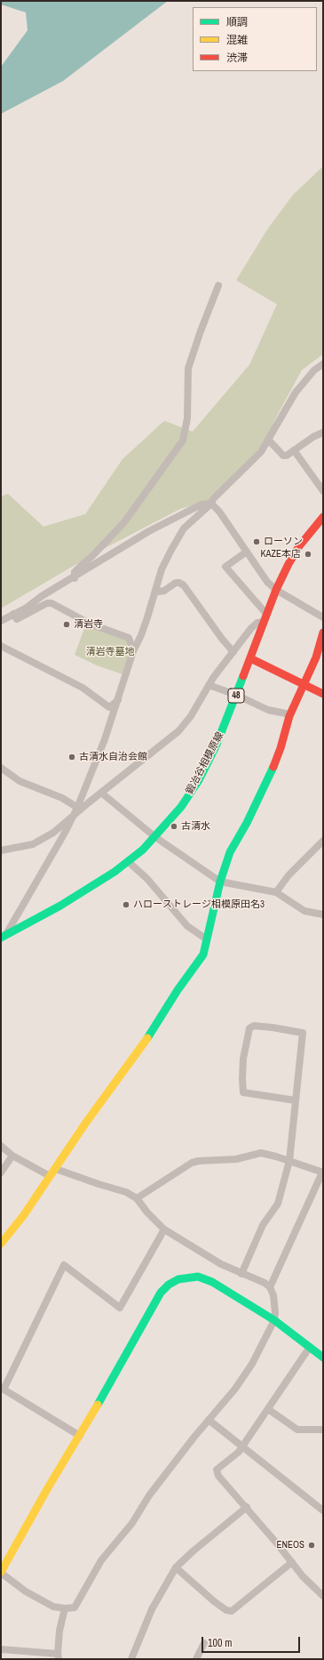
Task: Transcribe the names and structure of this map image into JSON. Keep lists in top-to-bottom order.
{
  "streets": {
    "street": ["48", "鍛冶谷相模原線"]
  },
  "parks": ["清岩寺墓地"],
  "places": [
    "ローソン",
    "KAZE本店",
    "清岩寺",
    "古清水自治会館",
    "古清水",
    "ハローストレージ相模原田名3",
    "ENEOS"
  ],
  "legend": ["順調", "混雑", "渋滞"],
  "scale_bar": "100 m"
}
